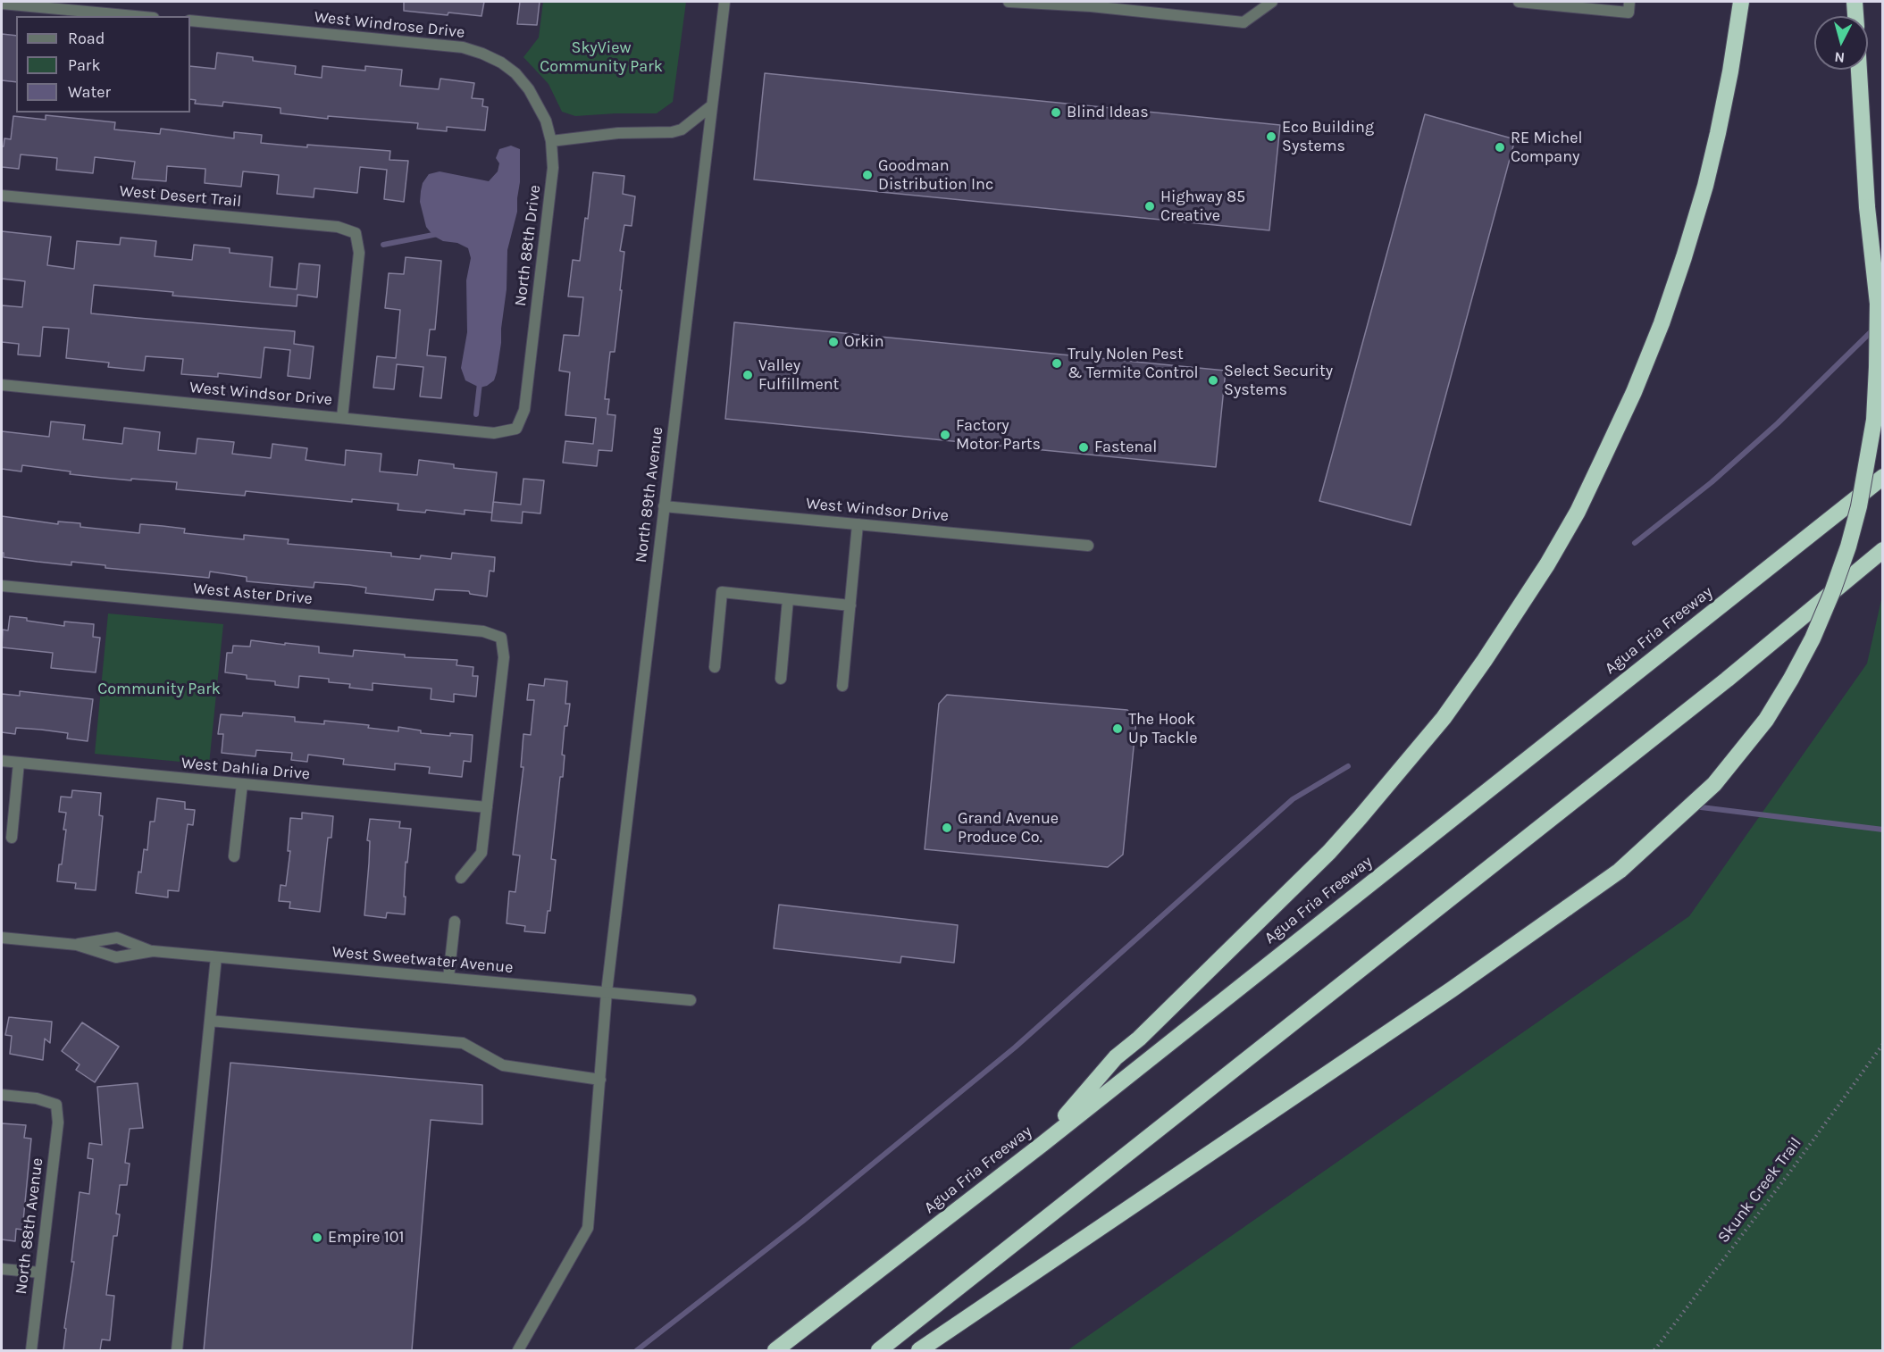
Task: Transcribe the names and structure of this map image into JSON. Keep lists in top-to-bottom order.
{
  "streets": {
    "highway": ["Agua Fria Freeway"],
    "street": [
      "West Windrose Drive",
      "West Desert Trail",
      "North 88th Drive",
      "West Windsor Drive",
      "North 89th Avenue",
      "West Aster Drive",
      "West Dahlia Drive",
      "West Sweetwater Avenue",
      "North 88th Avenue"
    ],
    "path": ["Skunk Creek Trail"]
  },
  "crossings": [
    ["West Windrose Drive", "North 88th Drive"],
    ["West Desert Trail", "West Windsor Drive"],
    ["North 88th Drive", "West Windsor Drive"],
    ["West Windsor Drive", "North 89th Avenue"],
    ["North 89th Avenue", "West Sweetwater Avenue"],
    ["West Aster Drive", "West Dahlia Drive"]
  ],
  "parks": ["SkyView Community Park", "Community Park"],
  "places": [
    "Blind Ideas",
    "Eco Building Systems",
    "RE Michel Company",
    "Goodman Distribution Inc",
    "Highway 85 Creative",
    "Orkin",
    "Truly Nolen Pest & Termite Control",
    "Valley Fulfillment",
    "Select Security Systems",
    "Factory Motor Parts",
    "Fastenal",
    "The Hook Up Tackle",
    "Grand Avenue Produce Co.",
    "Empire 101"
  ],
  "legend": ["Road", "Park", "Water"],
  "north": "bottom"
}
